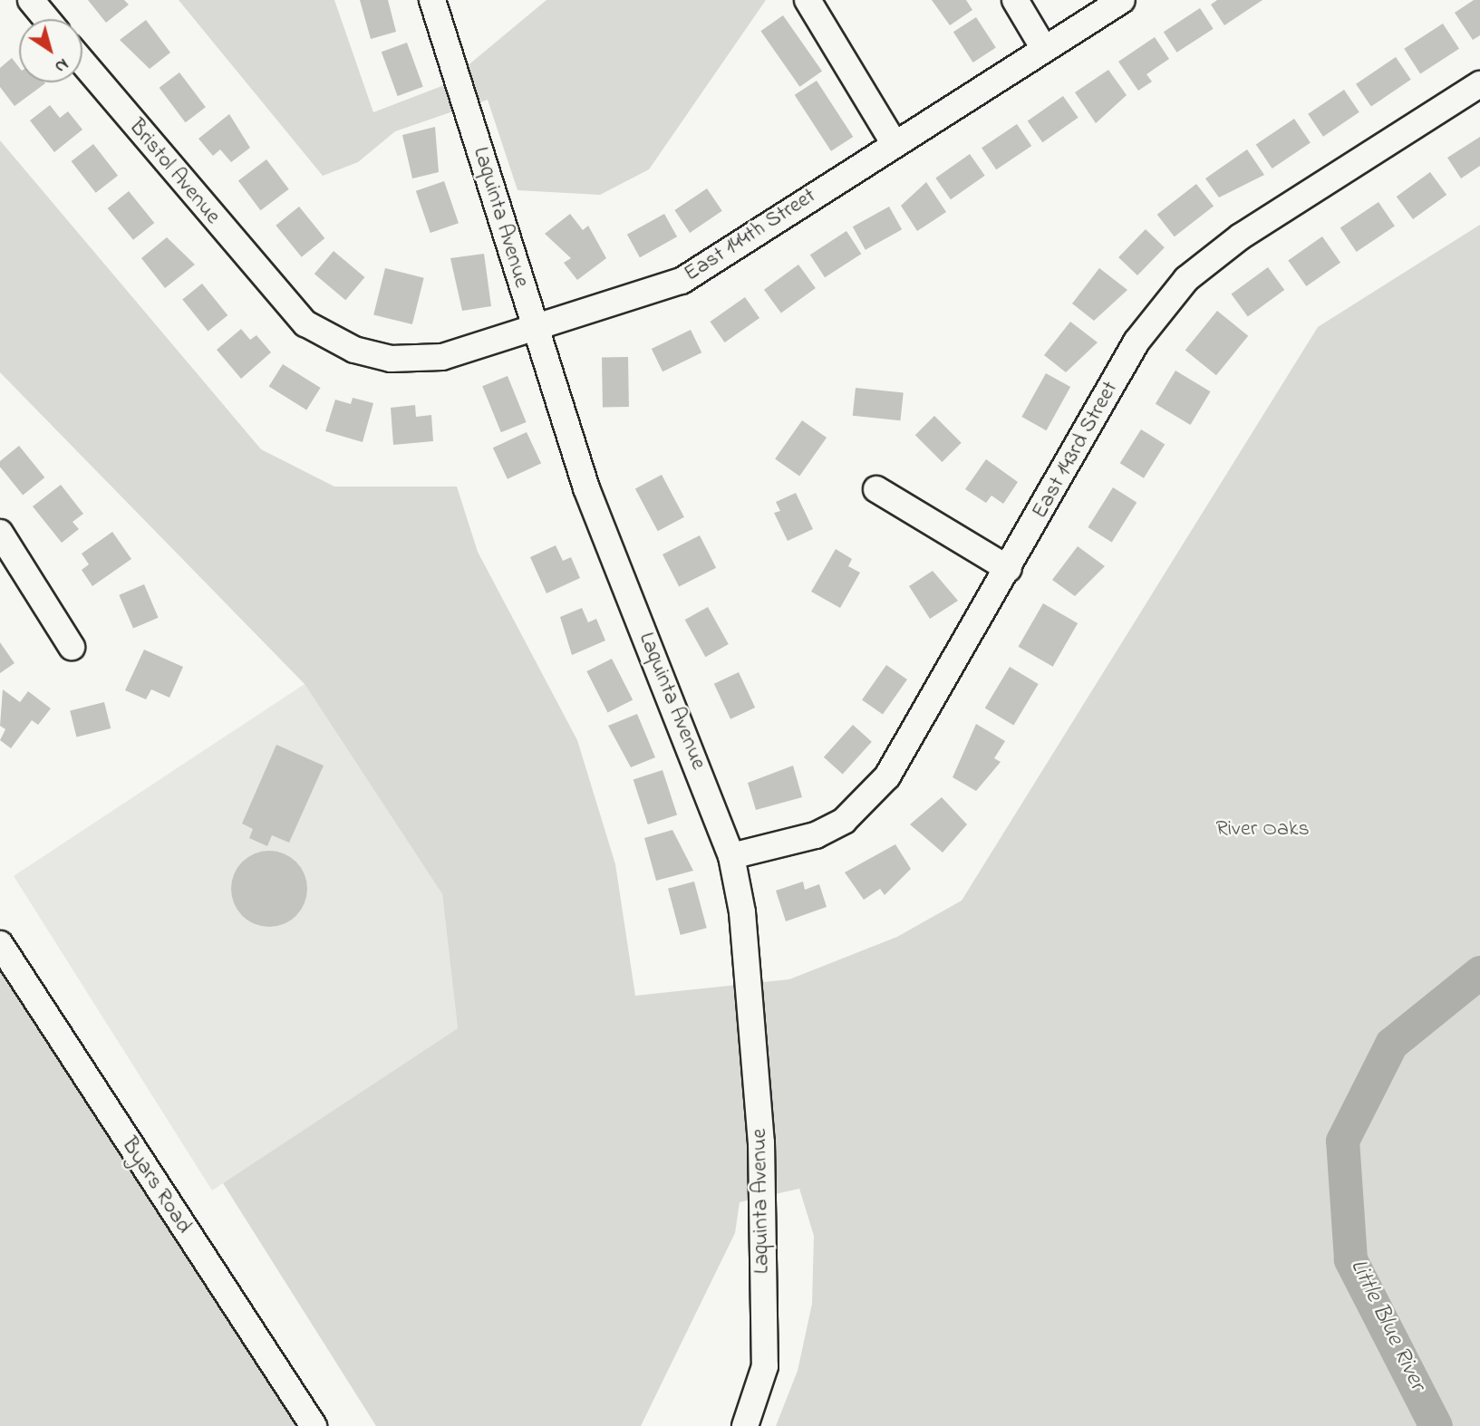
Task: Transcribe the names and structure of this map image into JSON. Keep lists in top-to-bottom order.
{
  "streets": {
    "street": [
      "Bristol Avenue",
      "Laquinta Avenue",
      "East 144th Street",
      "East 143rd Street",
      "Byars Road"
    ]
  },
  "crossings": [
    ["Bristol Avenue", "East 144th Street"],
    ["Laquinta Avenue", "East 144th Street"],
    ["Laquinta Avenue", "East 143rd Street"]
  ],
  "water": ["Little Blue River"],
  "parks": ["River Oaks"],
  "north": "bottom right"
}
